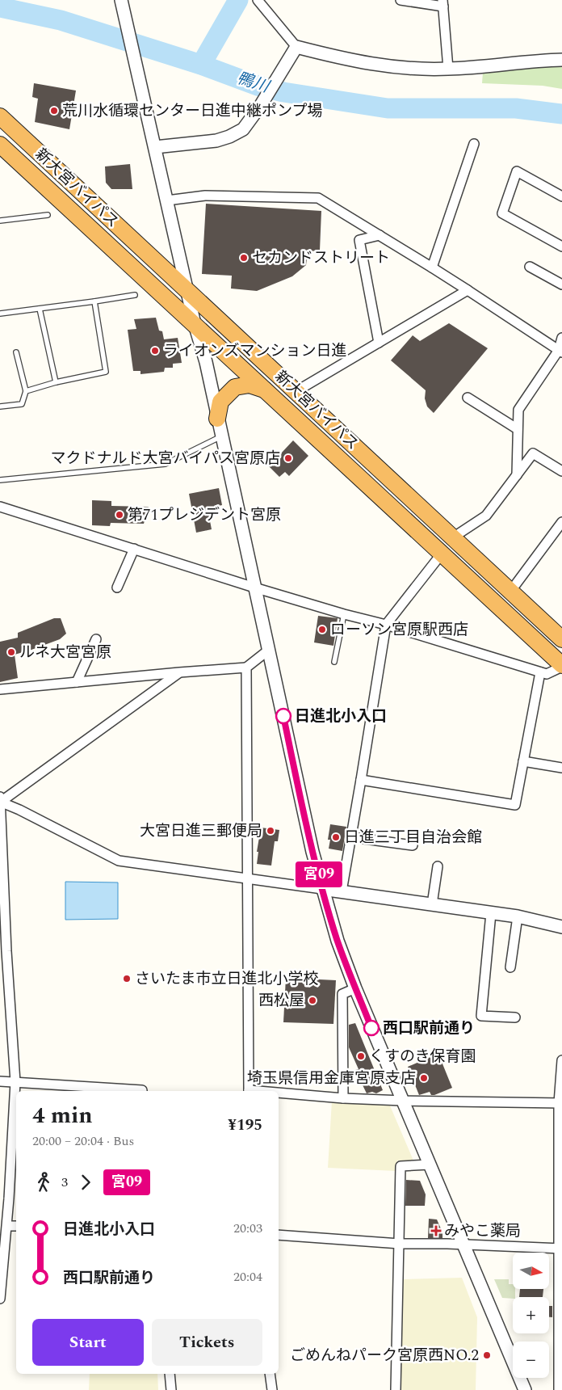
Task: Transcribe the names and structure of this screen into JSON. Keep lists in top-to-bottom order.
{
  "streets": {
    "highway": ["新大宮バイパス"]
  },
  "water": ["鴨川"],
  "places": {
    "other": [
      "荒川水循環センター日進中継ポンプ場",
      "セカンドストリート",
      "ライオンズマンション日進",
      "マクドナルド大宮バイパス宮原店",
      "第71プレジデント宮原",
      "ローソン宮原駅西店",
      "ルネ大宮宮原",
      "日進北小入口",
      "大宮日進三郵便局",
      "日進三丁目自治会館",
      "さいたま市立日進北小学校",
      "西松屋",
      "西口駅前通り",
      "くすのき保育園",
      "埼玉県信用金庫宮原支店",
      "ごめんねパーク宮原西NO.2"
    ],
    "health": ["みやこ薬局"]
  },
  "lines": ["bus line 宮09"],
  "north": "right",
  "page": {
    "on_map": "宮09",
    "heading": ["4 min", "20:00 – 20:04 · Bus", "¥195"],
    "legs": ["3", "宮09"],
    "list": [
      {
        "name": "日進北小入口",
        "value": "20:03"
      },
      {
        "name": "西口駅前通り",
        "value": "20:04"
      }
    ],
    "map_buttons": ["+", "−"],
    "buttons": ["Start", "Tickets"]
  }
}
